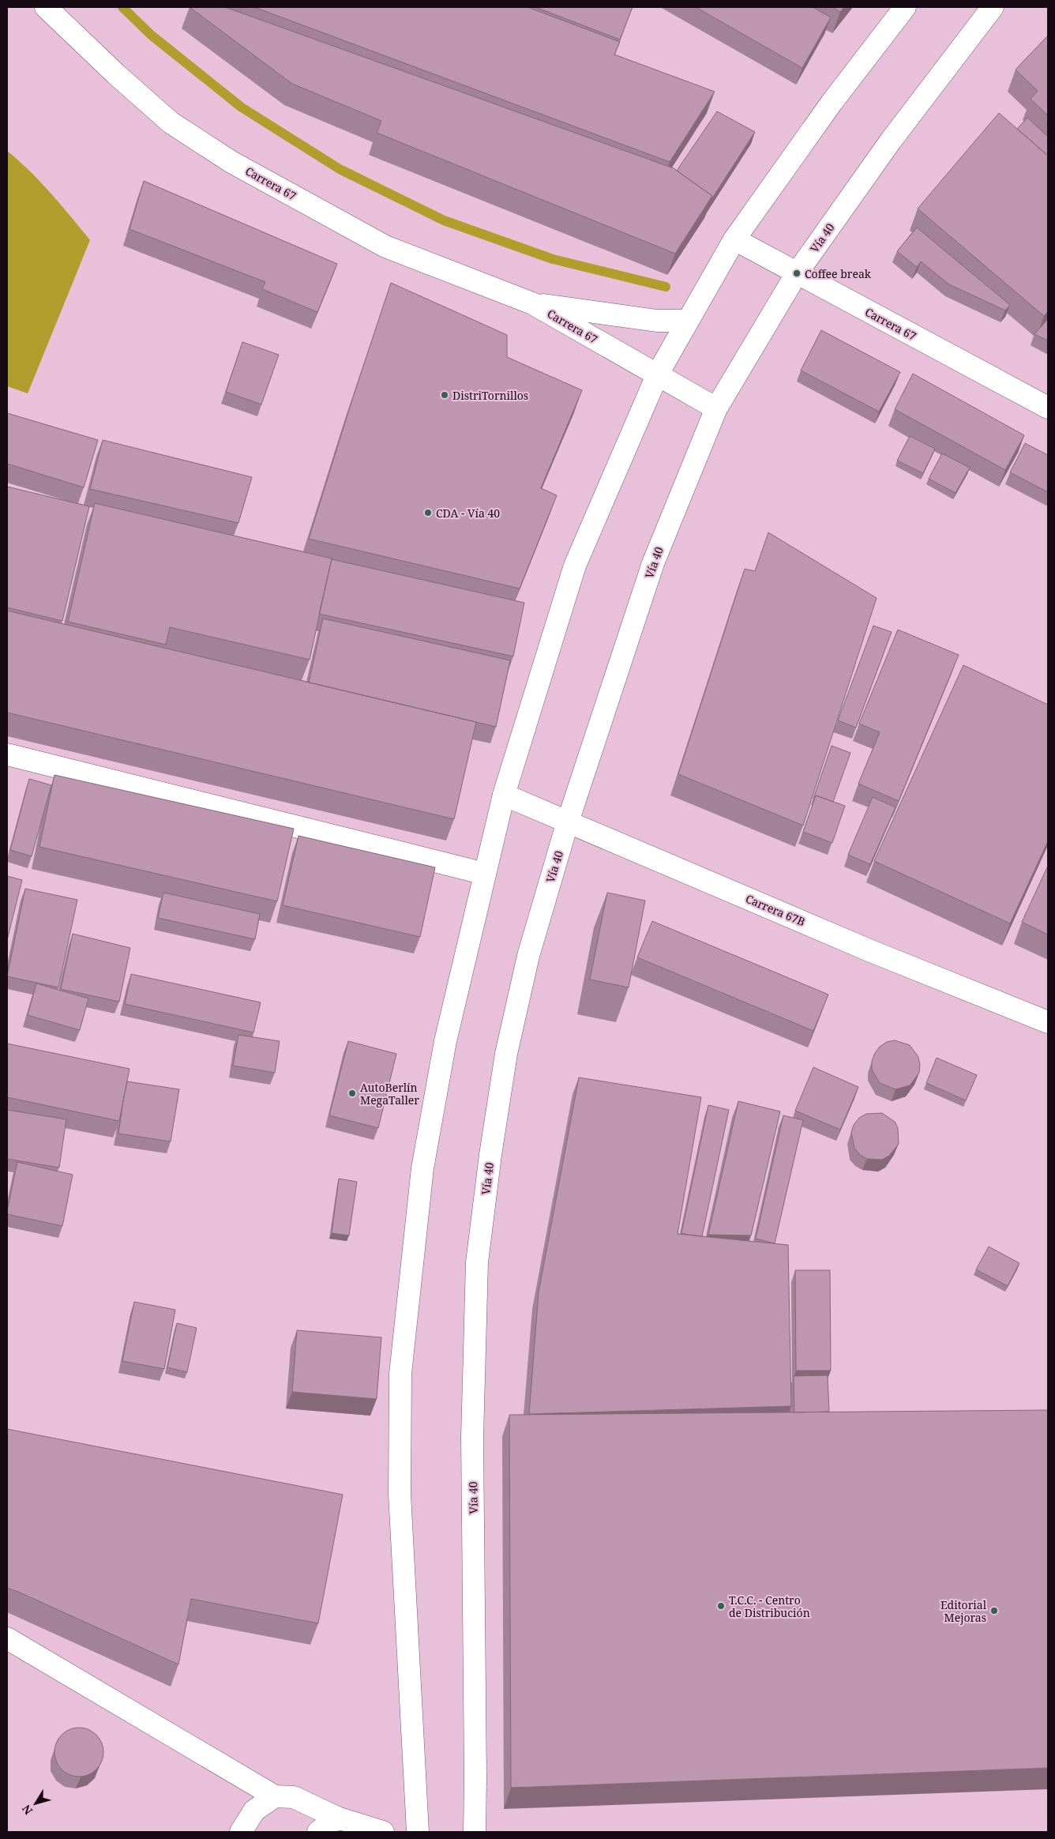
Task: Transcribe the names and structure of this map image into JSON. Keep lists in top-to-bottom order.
{
  "streets": {
    "main road": ["Carrera 67", "Vía 40", "Carrera 67B"]
  },
  "crossings": [
    ["Carrera 67", "Vía 40"],
    ["Vía 40", "Carrera 67B"]
  ],
  "places": [
    "Coffee break",
    "DistriTornillos",
    "CDA - Vía 40",
    "AutoBerlín MegaTaller",
    "T.C.C. - Centro de Distribución",
    "Editorial Mejoras"
  ],
  "north": "bottom left"
}
